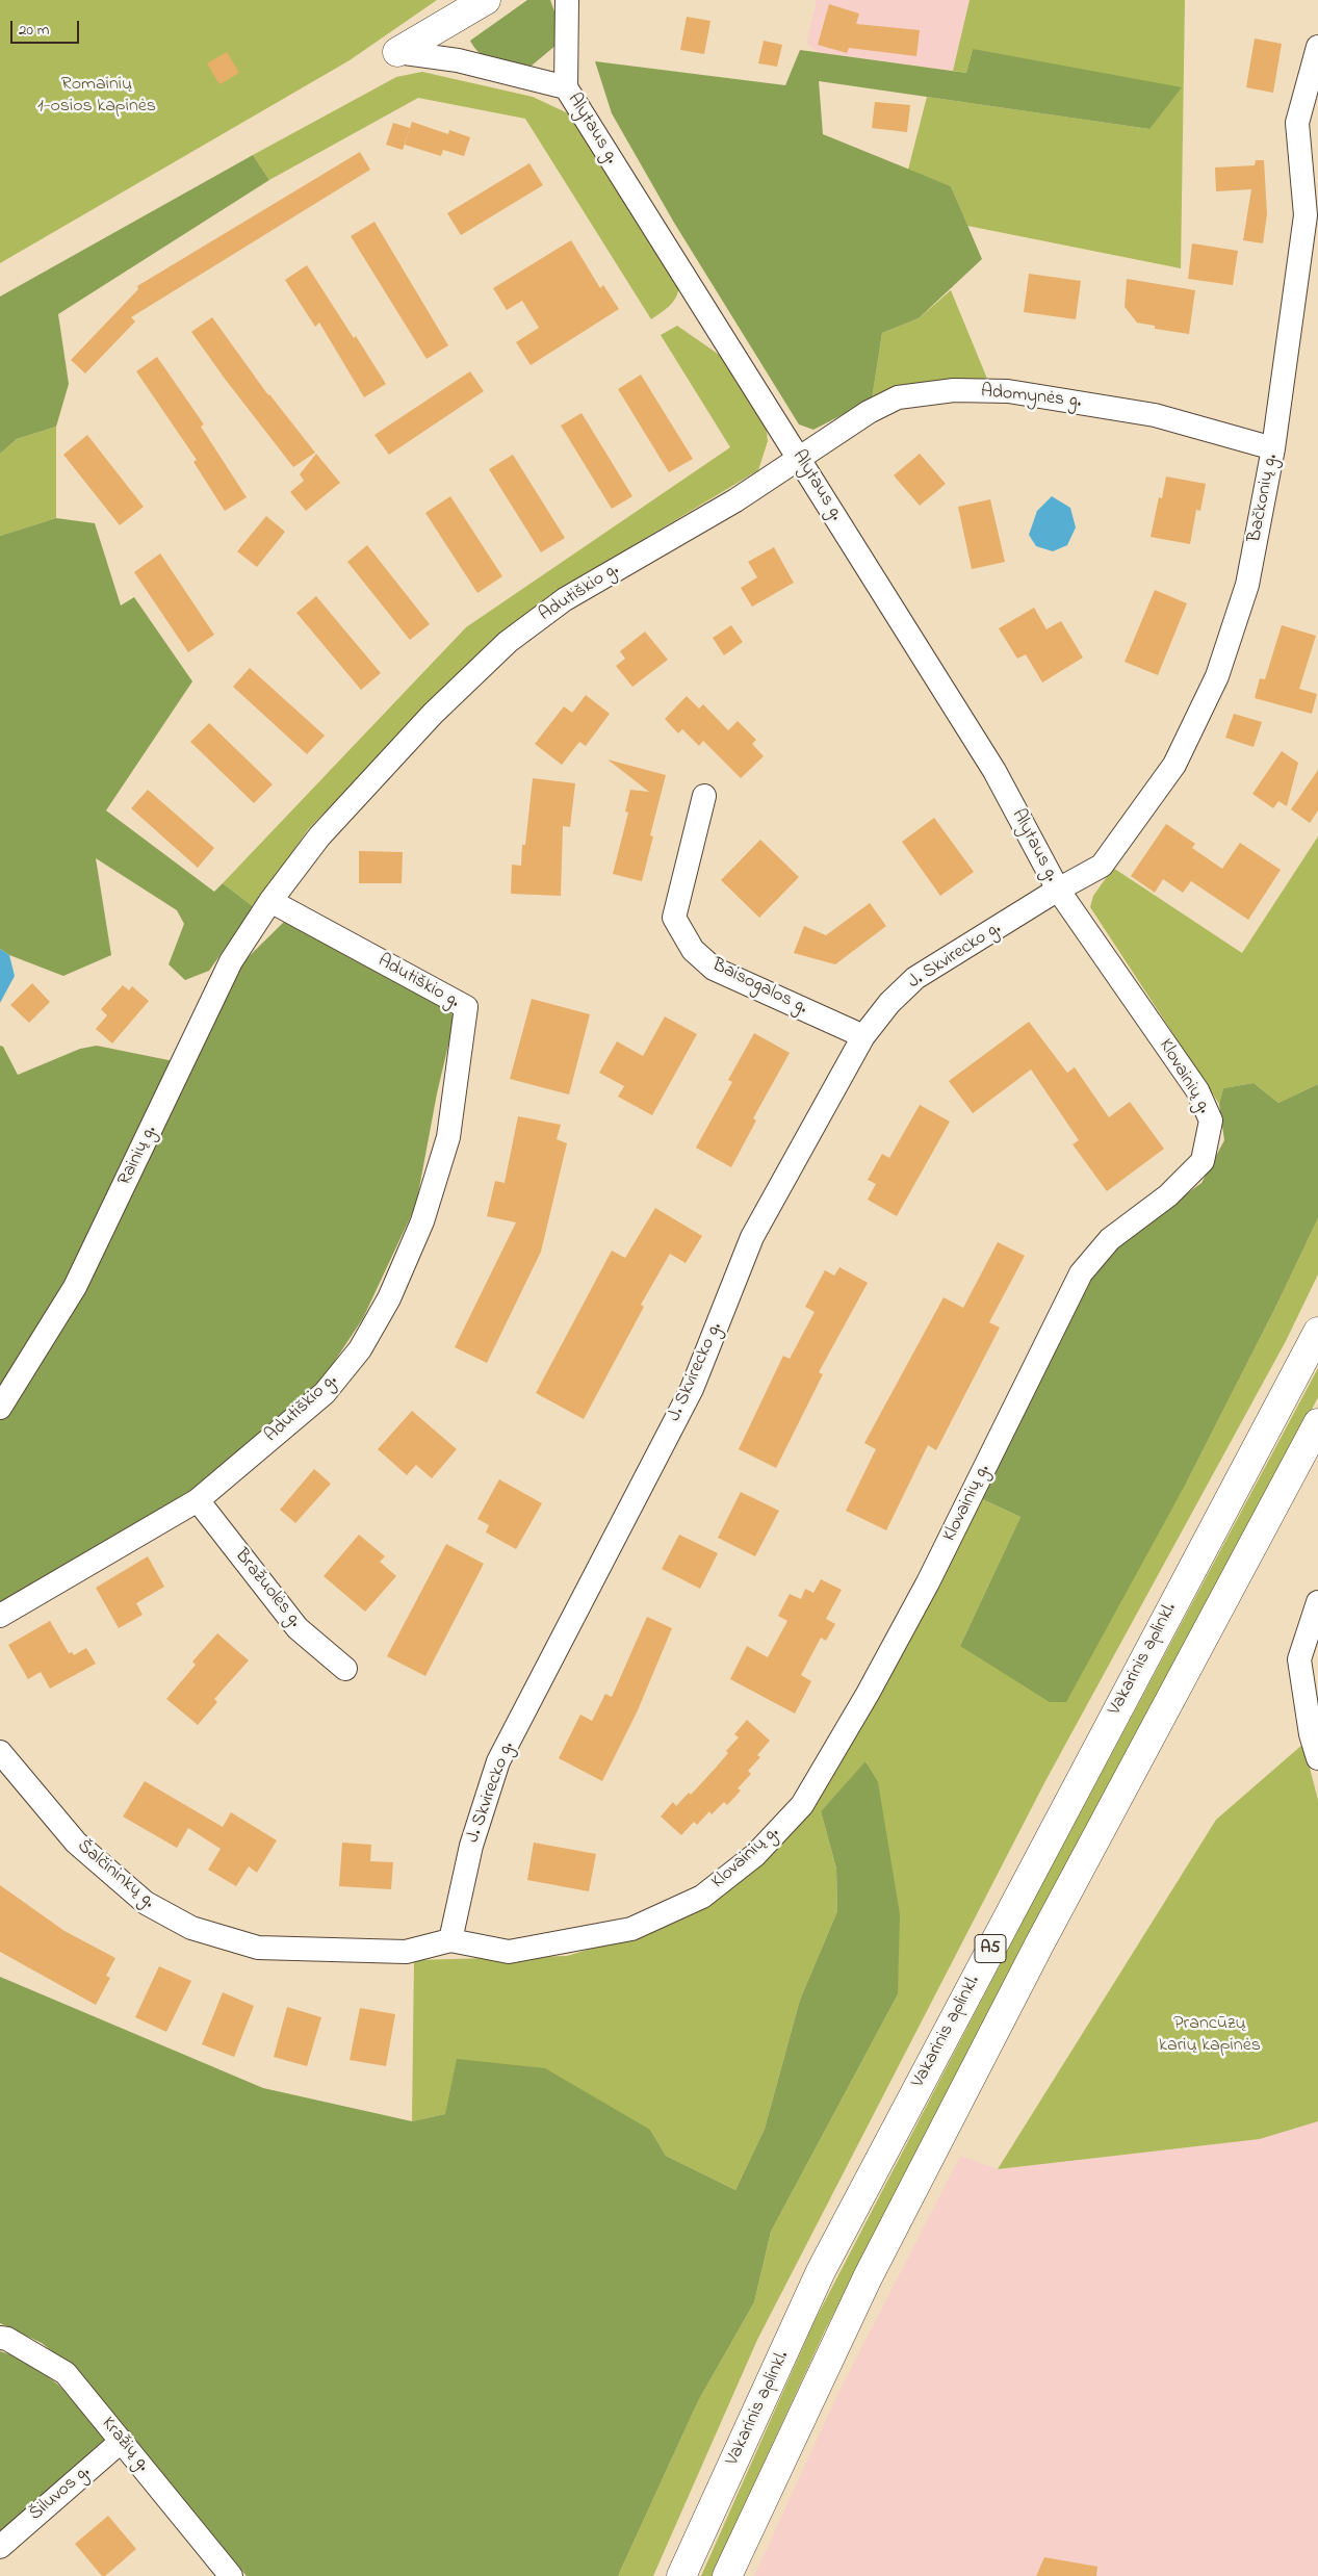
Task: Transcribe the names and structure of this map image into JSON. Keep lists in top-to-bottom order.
{
  "streets": {
    "main road": ["Vakarinis aplinkl.", "A5"],
    "street": [
      "Alytaus g.",
      "Adomynės g.",
      "Bačkonių g.",
      "Adutiškio g.",
      "J. Skvirecko g.",
      "Baisogalos g.",
      "Klovainių g.",
      "Rainių g.",
      "Bražuolės g.",
      "Šalčininkų g.",
      "Kražių g.",
      "Šiluvos g."
    ]
  },
  "crossings": [
    ["Alytaus g.", "Adomynės g."],
    ["Alytaus g.", "Bačkonių g."],
    ["Alytaus g.", "Adutiškio g."],
    ["Alytaus g.", "J. Skvirecko g."],
    ["Alytaus g.", "Klovainių g."],
    ["Adomynės g.", "Bačkonių g."],
    ["Adomynės g.", "Adutiškio g."],
    ["Bačkonių g.", "J. Skvirecko g."],
    ["Bačkonių g.", "Klovainių g."],
    ["Adutiškio g.", "Rainių g."],
    ["Adutiškio g.", "Bražuolės g."],
    ["J. Skvirecko g.", "Baisogalos g."],
    ["J. Skvirecko g.", "Klovainių g."],
    ["J. Skvirecko g.", "Šalčininkų g."],
    ["Klovainių g.", "Šalčininkų g."],
    ["Kražių g.", "Šiluvos g."]
  ],
  "parks": ["Romainių 1-osios kapinės", "Prancūzų karių kapinės"],
  "scale_bar": "20 m"
}
